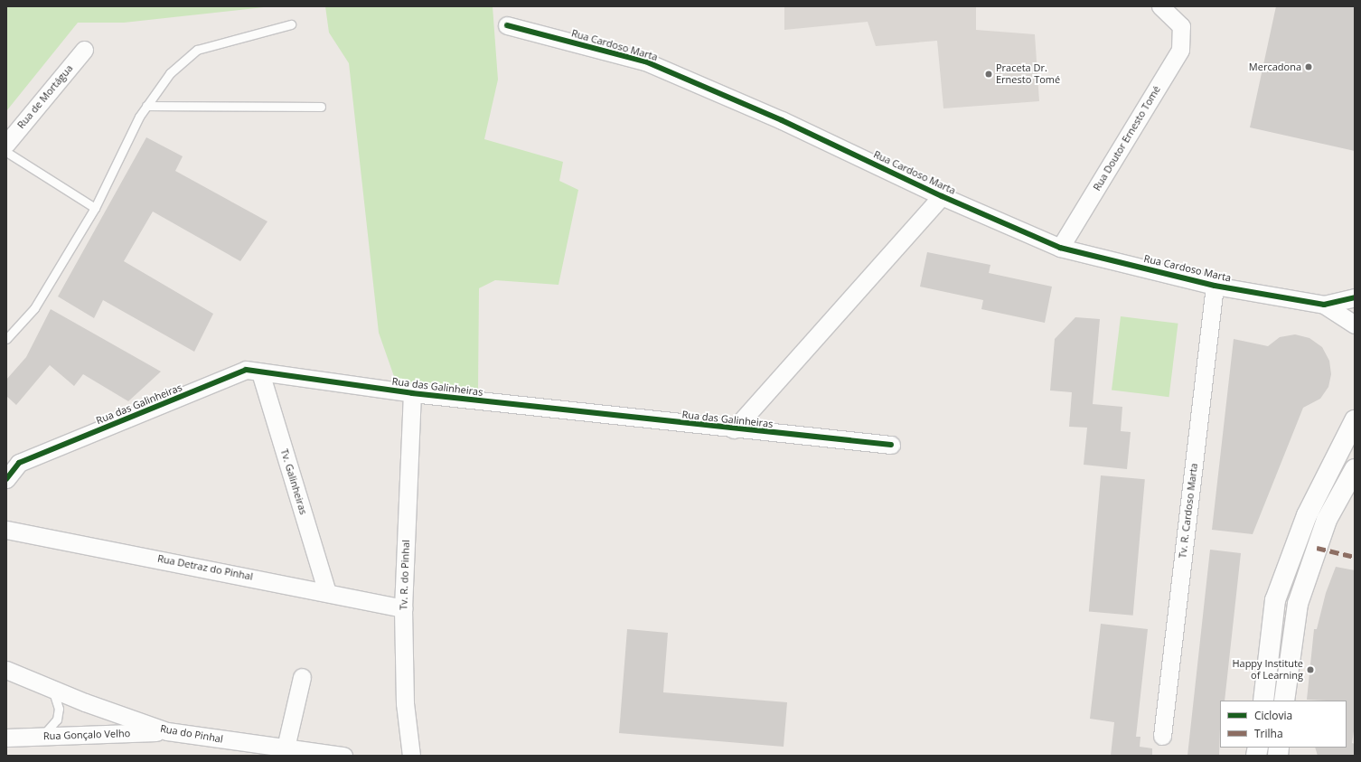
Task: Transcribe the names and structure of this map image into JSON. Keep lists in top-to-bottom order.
{
  "streets": {
    "street": [
      "Rua Cardoso Marta",
      "Rua de Mortágua",
      "Rua Doutor Ernesto Tomé",
      "Rua das Galinheiras",
      "Tv. Galinheiras",
      "Tv. R. Cardoso Marta",
      "Rua Detraz do Pinhal",
      "Tv. R. do Pinhal",
      "Rua do Pinhal",
      "Rua Gonçalo Velho"
    ]
  },
  "crossings": [
    ["Rua Cardoso Marta", "Rua Doutor Ernesto Tomé"],
    ["Rua Cardoso Marta", "Tv. R. Cardoso Marta"],
    ["Rua das Galinheiras", "Tv. Galinheiras"],
    ["Rua das Galinheiras", "Tv. R. do Pinhal"],
    ["Tv. Galinheiras", "Rua Detraz do Pinhal"],
    ["Rua Detraz do Pinhal", "Tv. R. do Pinhal"],
    ["Rua do Pinhal", "Rua Gonçalo Velho"]
  ],
  "places": ["Mercadona", "Praceta Dr. Ernesto Tomé", "Happy Institute of Learning"],
  "legend": ["Ciclovia", "Trilha"]
}
